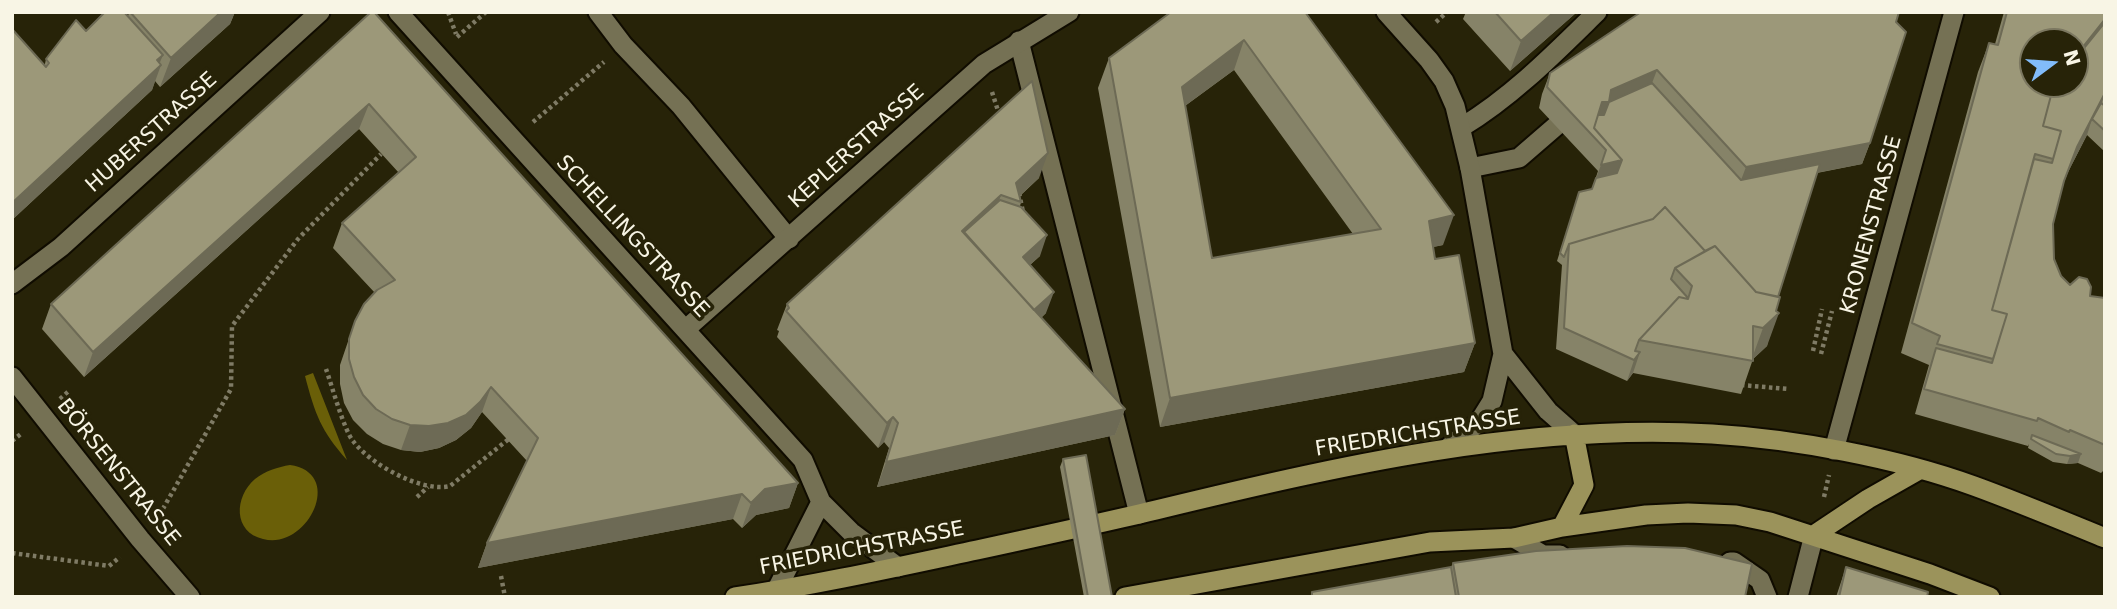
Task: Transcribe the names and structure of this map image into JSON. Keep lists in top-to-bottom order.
{
  "streets": {
    "main road": ["FRIEDRICHSTRASSE"],
    "street": [
      "HUBERSTRASSE",
      "KEPLERSTRASSE",
      "KRONENSTRASSE",
      "SCHELLINGSTRASSE",
      "BÖRSENSTRASSE"
    ]
  },
  "crossings": [
    ["KEPLERSTRASSE", "SCHELLINGSTRASSE"],
    ["KRONENSTRASSE", "FRIEDRICHSTRASSE"],
    ["SCHELLINGSTRASSE", "FRIEDRICHSTRASSE"]
  ],
  "north": "right"
}
